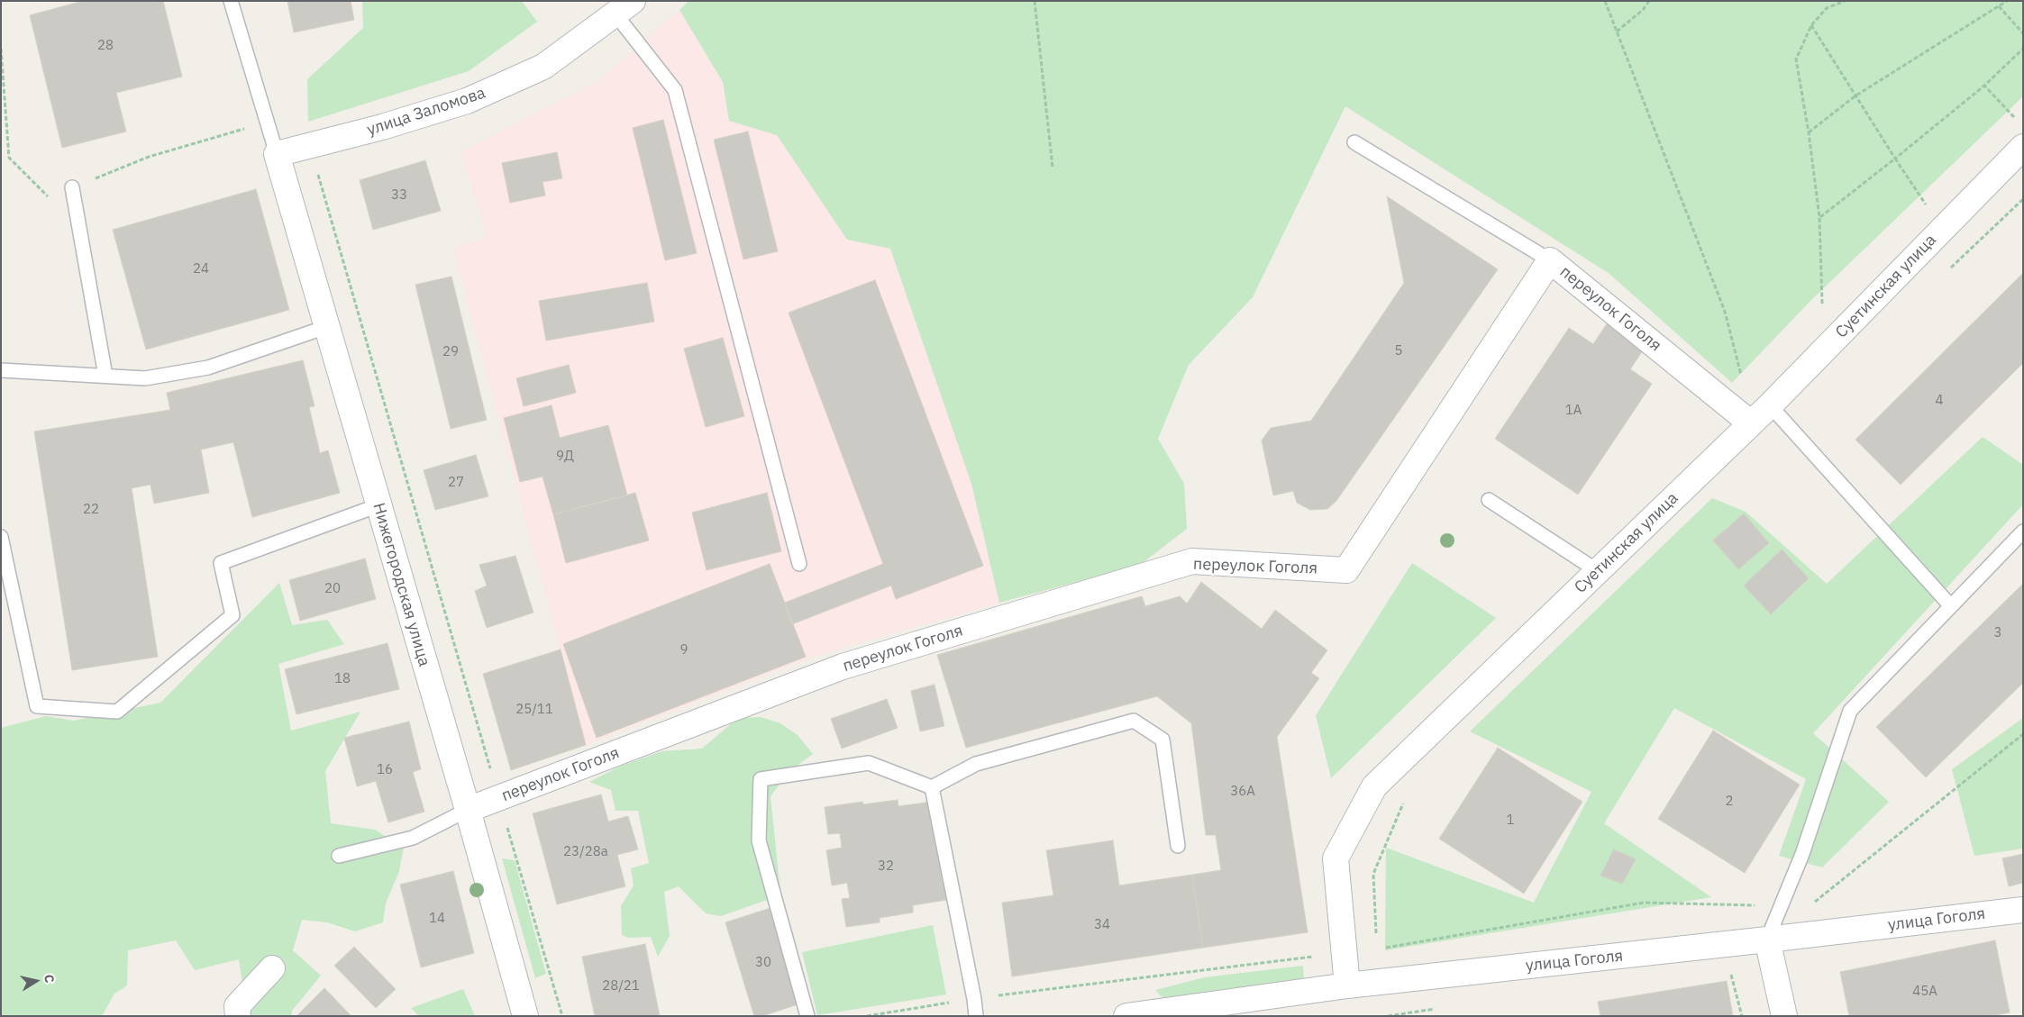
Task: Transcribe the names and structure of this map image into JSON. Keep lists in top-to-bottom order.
{
  "streets": {
    "street": [
      "улица Заломова",
      "Суетинская улица",
      "переулок Гоголя",
      "Нижегородская улица",
      "улица Гоголя"
    ]
  },
  "crossings": [
    ["улица Заломова", "Нижегородская улица"],
    ["Суетинская улица", "переулок Гоголя"],
    ["Суетинская улица", "улица Гоголя"],
    ["переулок Гоголя", "Нижегородская улица"]
  ],
  "house_numbers": [
    "28",
    "33",
    "24",
    "5",
    "29",
    "4",
    "1А",
    "9Д",
    "27",
    "22",
    "20",
    "3",
    "9",
    "18",
    "25/11",
    "16",
    "36А",
    "2",
    "1",
    "23/28а",
    "32",
    "14",
    "34",
    "30",
    "28/21",
    "45А"
  ],
  "north": "right"
}
